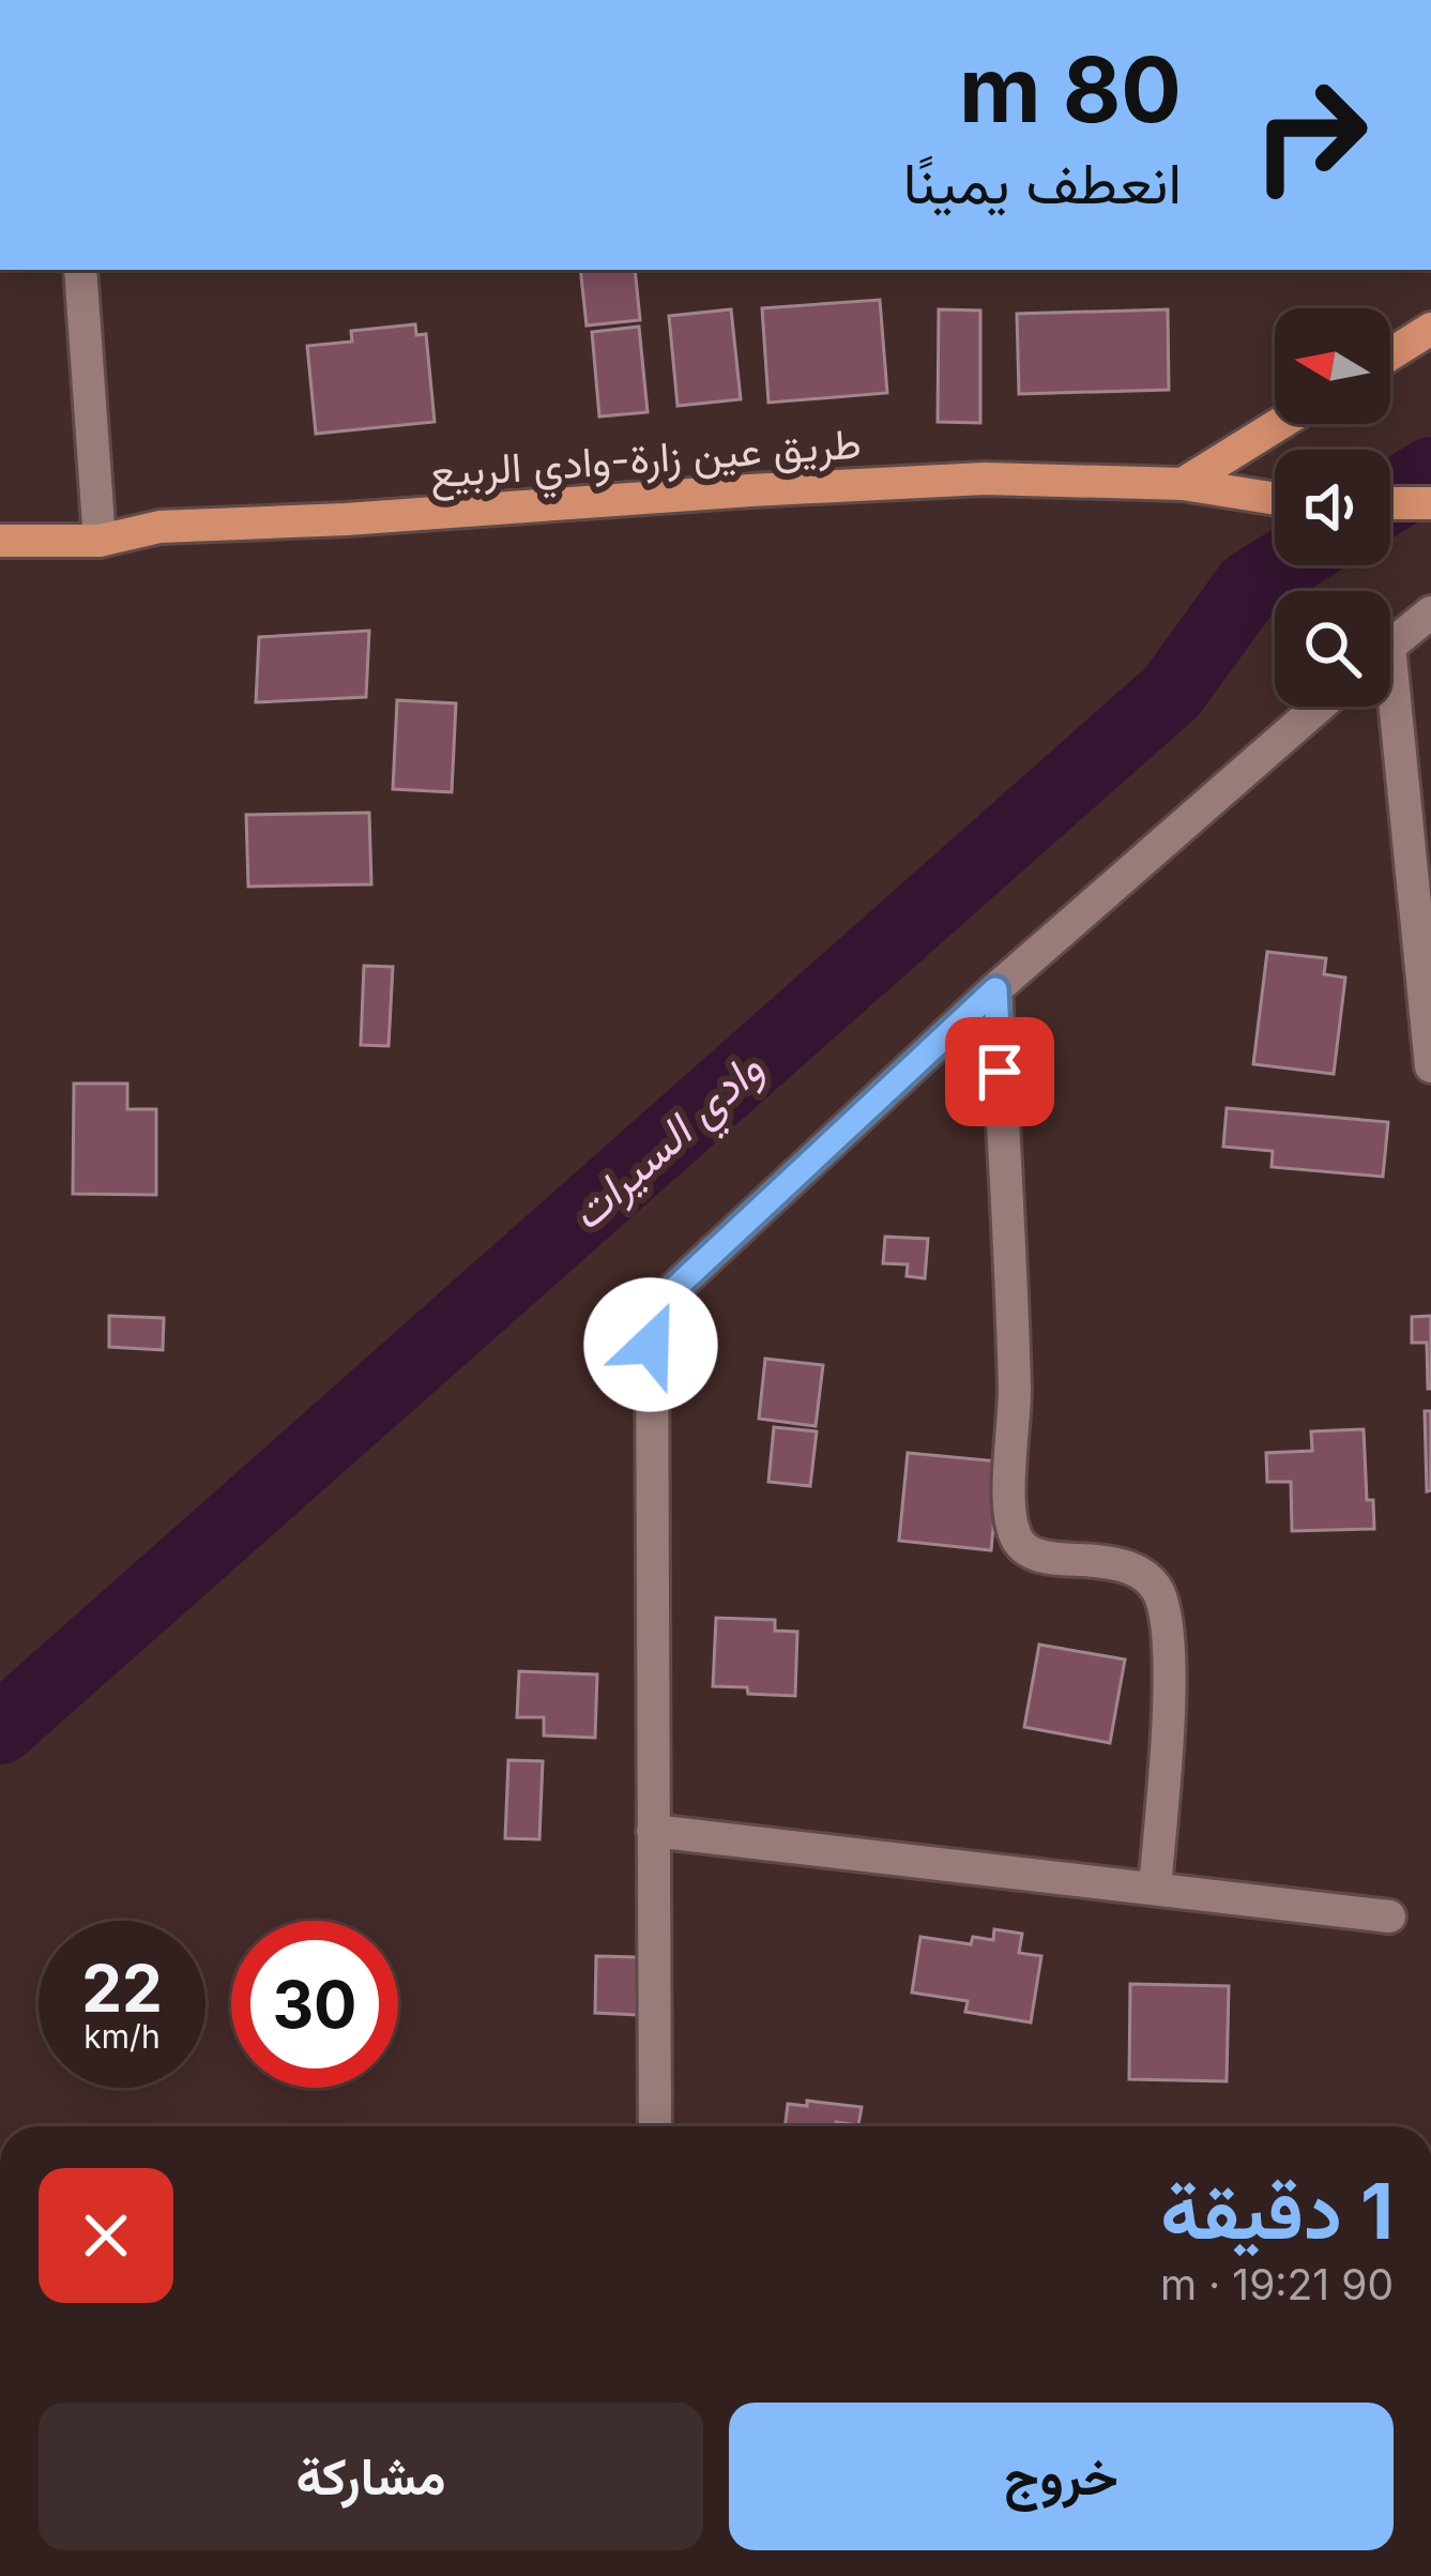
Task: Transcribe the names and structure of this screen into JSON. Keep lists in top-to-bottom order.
{
  "streets": {
    "main road": ["طريق عين زارة-وادي الربيع"]
  },
  "water": ["وادي السيرات"],
  "north": "left",
  "page": {
    "turn": ["80 m", "انعطف يمينًا"],
    "speed": "22 km/h",
    "limit": "30",
    "heading": ["1 دقيقة", "90 m · 19:21"],
    "buttons": ["خروج", "مشاركة"]
  }
}
